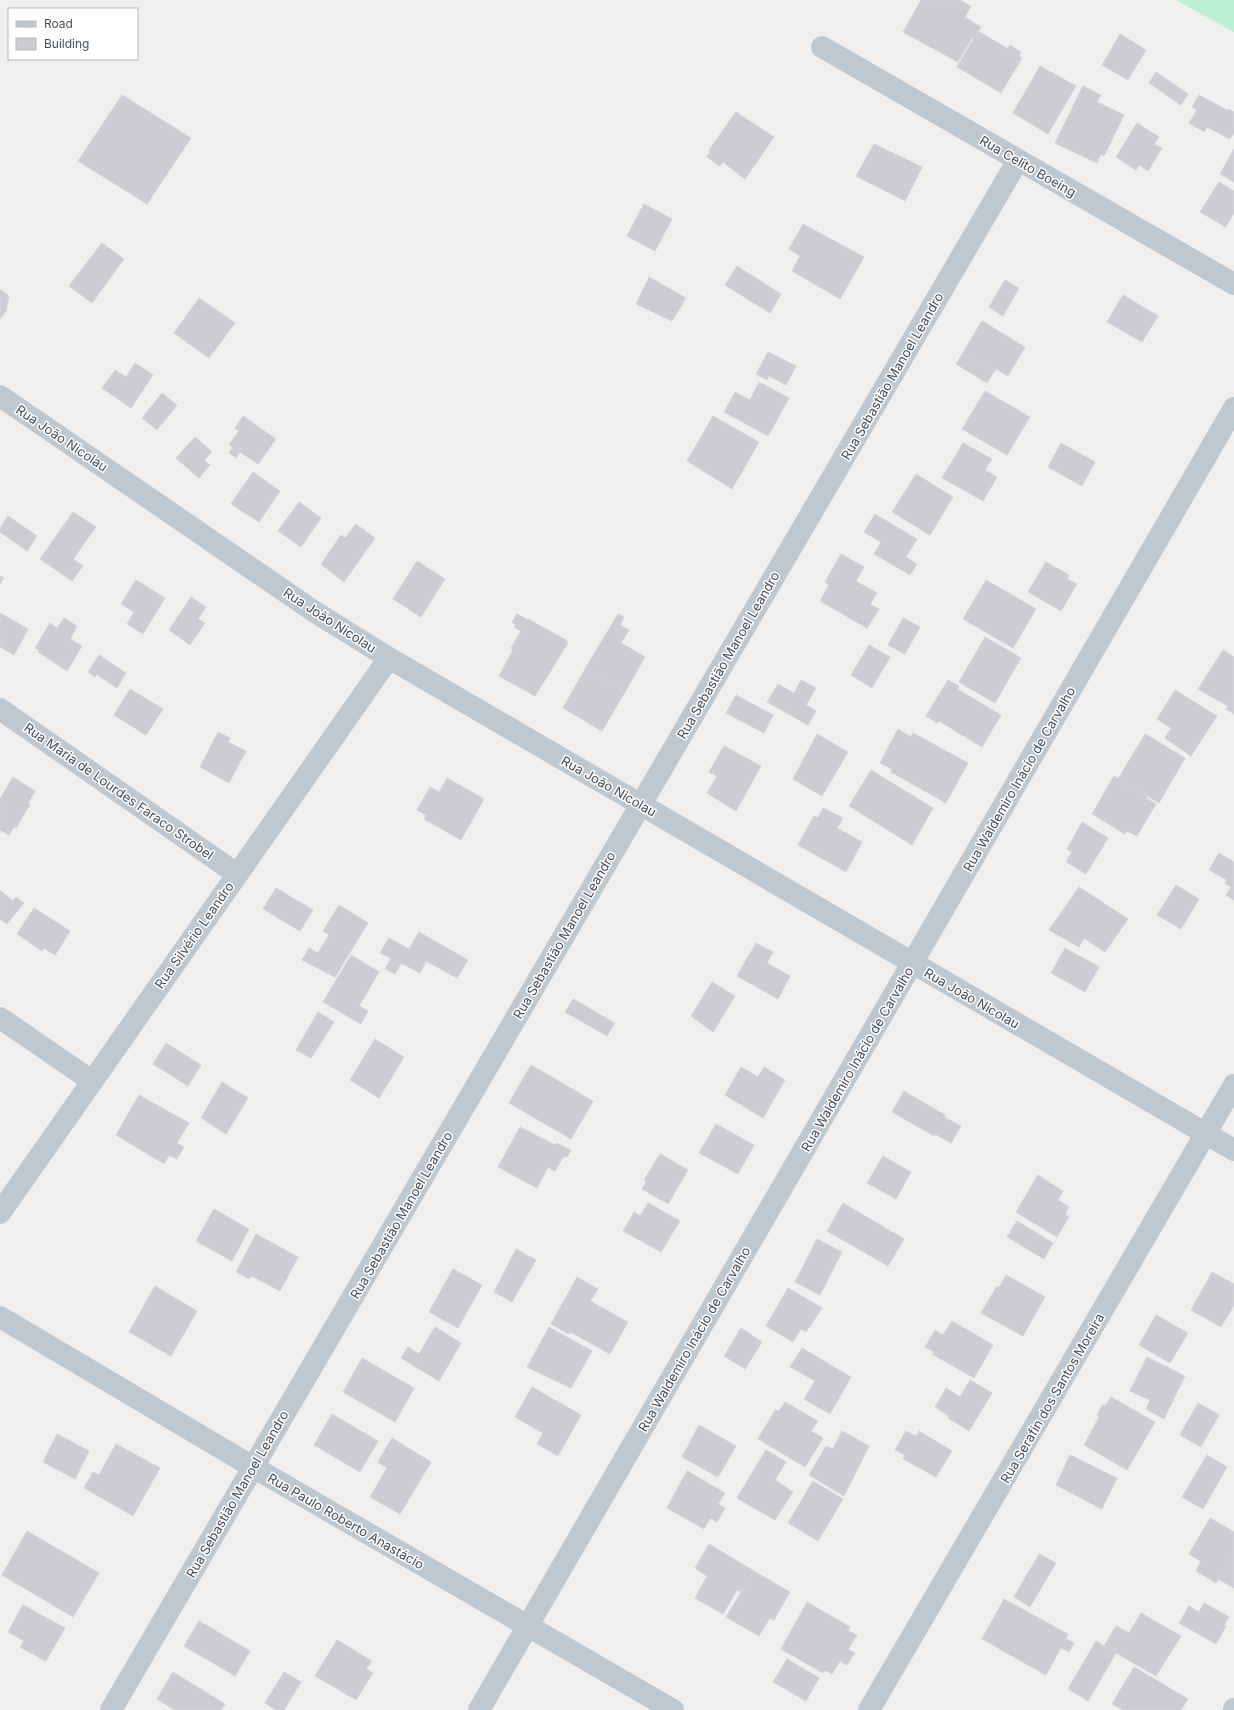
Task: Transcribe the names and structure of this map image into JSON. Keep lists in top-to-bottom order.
{
  "streets": {
    "street": [
      "Rua Celito Boeing",
      "Rua Sebastião Manoel Leandro",
      "Rua João Nicolau",
      "Rua Waldemiro Inácio de Carvalho",
      "Rua Maria de Lourdes Faraco Strobel",
      "Rua Silvério Leandro",
      "Rua Serafin dos Santos Moreira",
      "Rua Paulo Roberto Anastácio"
    ]
  },
  "crossings": [
    ["Rua Celito Boeing", "Rua Sebastião Manoel Leandro"],
    ["Rua Sebastião Manoel Leandro", "Rua João Nicolau"],
    ["Rua Sebastião Manoel Leandro", "Rua Paulo Roberto Anastácio"],
    ["Rua João Nicolau", "Rua Waldemiro Inácio de Carvalho"],
    ["Rua João Nicolau", "Rua Silvério Leandro"],
    ["Rua João Nicolau", "Rua Serafin dos Santos Moreira"],
    ["Rua Waldemiro Inácio de Carvalho", "Rua Paulo Roberto Anastácio"],
    ["Rua Maria de Lourdes Faraco Strobel", "Rua Silvério Leandro"]
  ],
  "legend": ["Road", "Building"]
}
